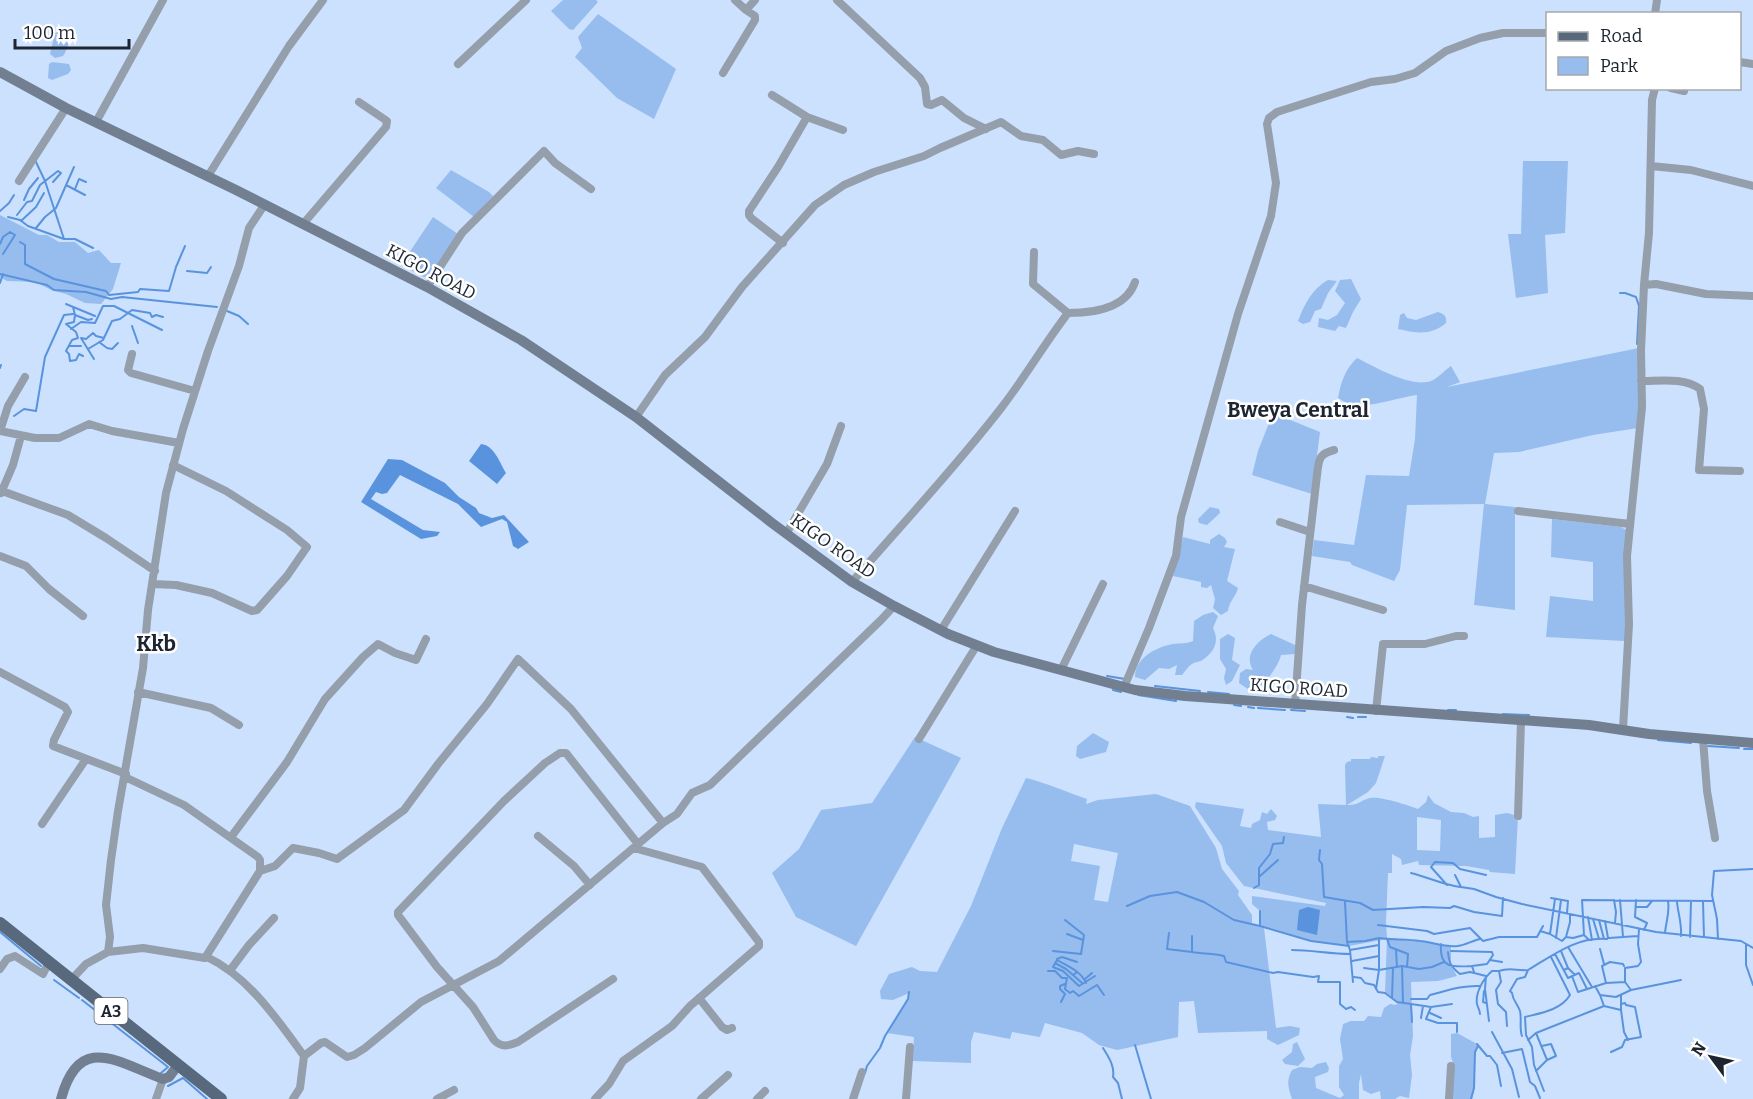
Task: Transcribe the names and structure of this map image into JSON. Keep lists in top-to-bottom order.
{
  "streets": {
    "main road": ["A3"],
    "street": ["KIGO ROAD"]
  },
  "districts": ["Bweya Central", "Kkb"],
  "legend": ["Road", "Park"],
  "scale_bar": "100 m",
  "north": "top left"
}
